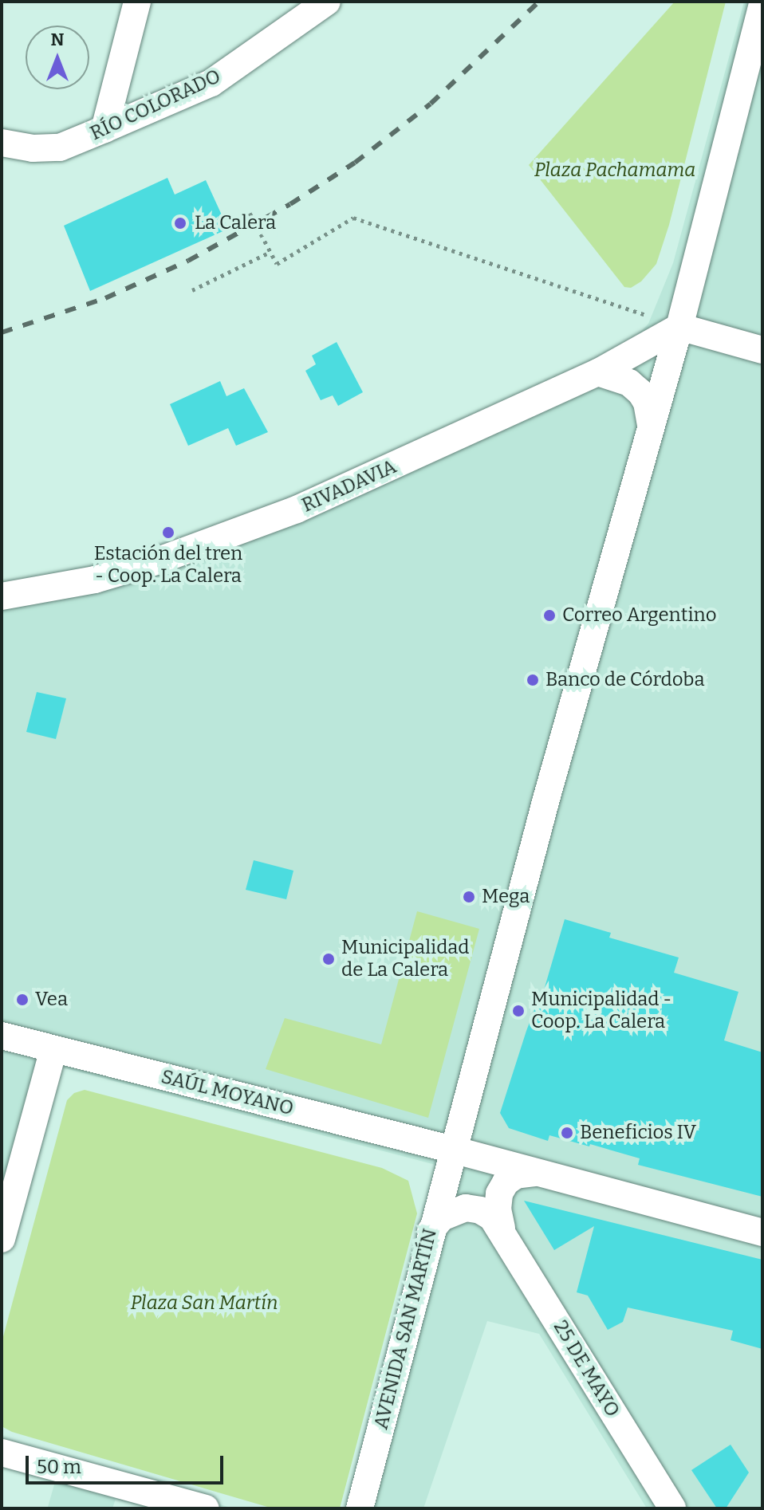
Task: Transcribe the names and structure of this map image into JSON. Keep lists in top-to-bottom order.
{
  "streets": {
    "street": [
      "RÍO COLORADO",
      "RIVADAVIA",
      "SAÚL MOYANO",
      "AVENIDA SAN MARTÍN",
      "25 DE MAYO"
    ]
  },
  "crossings": [
    ["RIVADAVIA", "AVENIDA SAN MARTÍN"],
    ["SAÚL MOYANO", "AVENIDA SAN MARTÍN"],
    ["SAÚL MOYANO", "25 DE MAYO"],
    ["AVENIDA SAN MARTÍN", "25 DE MAYO"]
  ],
  "parks": ["Plaza Pachamama", "Plaza San Martín"],
  "places": [
    "La Calera",
    "Estación del tren - Coop. La Calera",
    "Correo Argentino",
    "Banco de Córdoba",
    "Mega",
    "Municipalidad de La Calera",
    "Vea",
    "Municipalidad - Coop. La Calera",
    "Beneficios IV"
  ],
  "scale_bar": "50 m",
  "north": "top"
}
